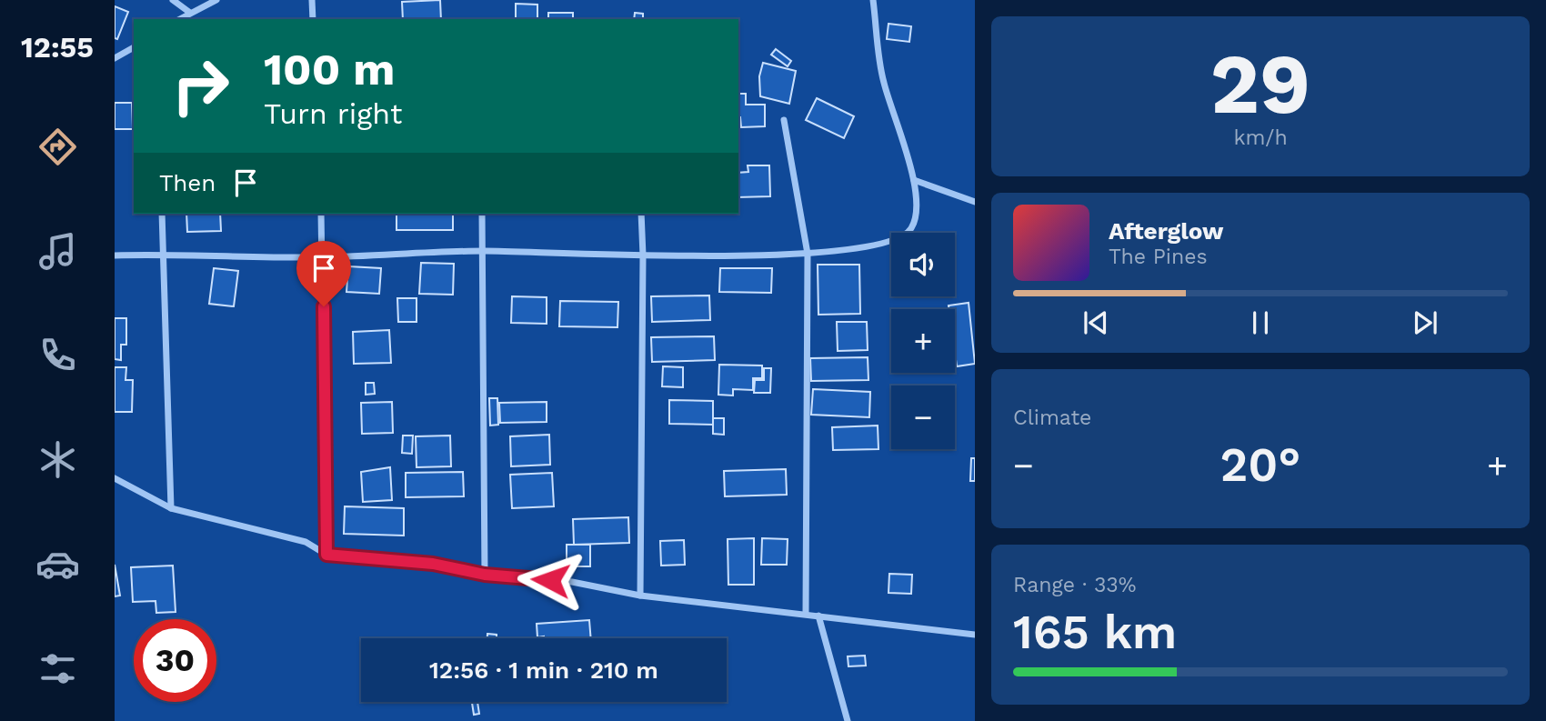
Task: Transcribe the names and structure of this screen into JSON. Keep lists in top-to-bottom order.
{
  "page": {
    "tabs": "12:55",
    "tile": [
      ["29", "km/h"],
      "Climate",
      ["Range · 33%", "165 km"]
    ],
    "turn": ["100 m", "Turn right"],
    "then": "Then",
    "song": ["Afterglow", "The Pines"],
    "map_buttons": ["+", "−"],
    "heat": ["−", "20°", "+"],
    "limit": "30",
    "trip": "12:56 · 1 min · 210 m"
  }
}
